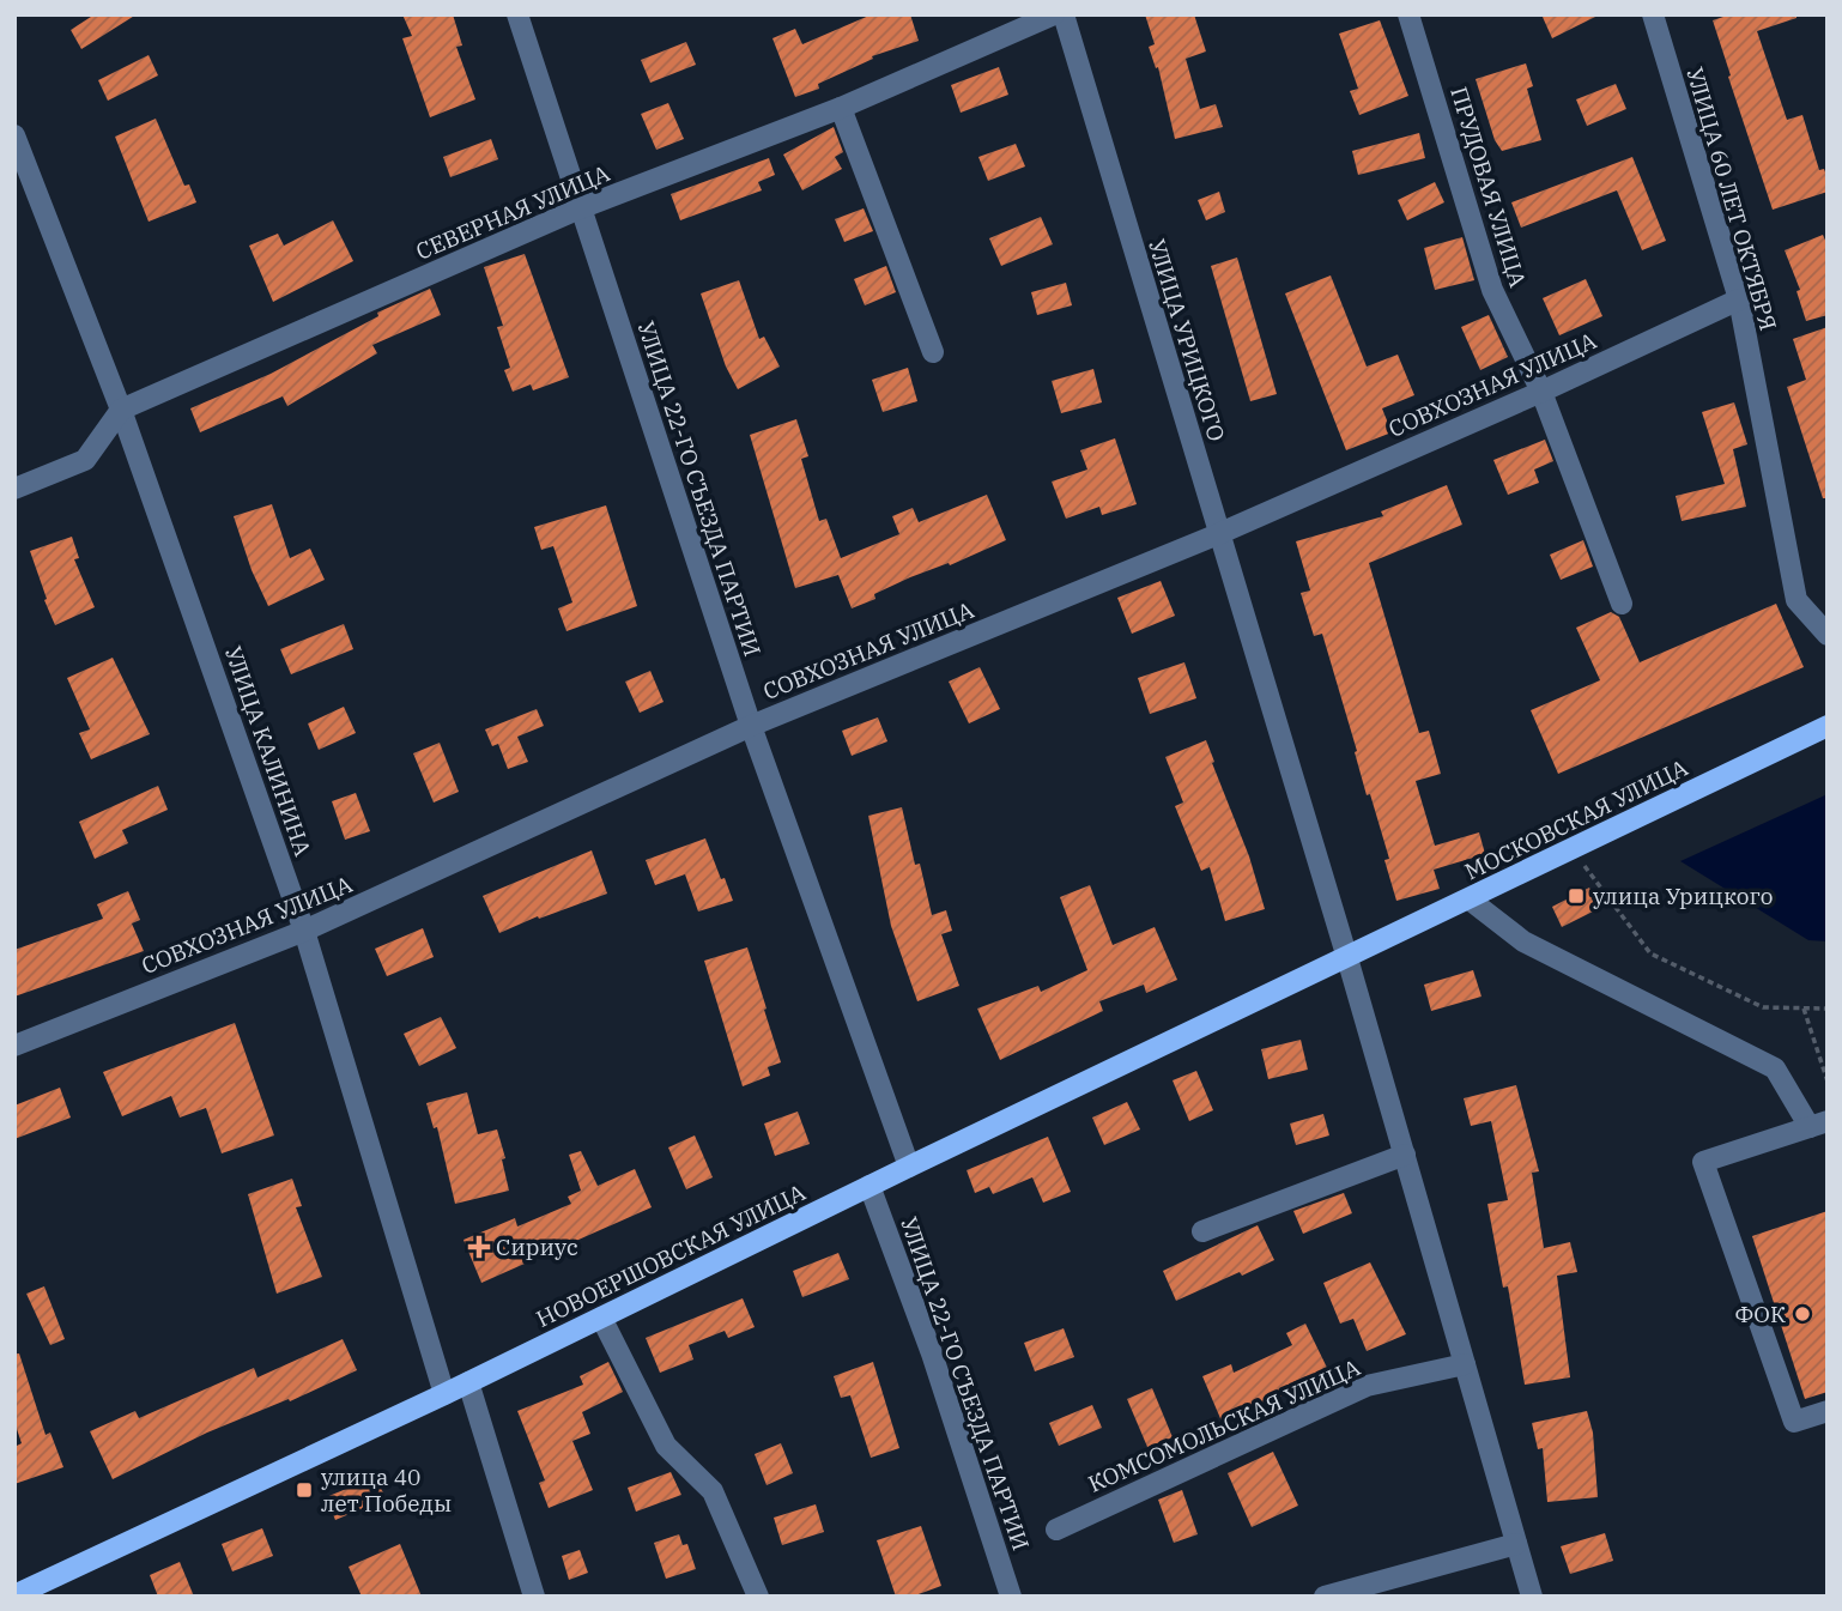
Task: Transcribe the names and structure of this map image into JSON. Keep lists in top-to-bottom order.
{
  "streets": {
    "main road": ["МОСКОВСКАЯ УЛИЦА", "НОВОЕРШОВСКАЯ УЛИЦА"],
    "street": [
      "ПРУДОВАЯ УЛИЦА",
      "УЛИЦА 60 ЛЕТ ОКТЯБРЯ",
      "СЕВЕРНАЯ УЛИЦА",
      "УЛИЦА УРИЦКОГО",
      "СОВХОЗНАЯ УЛИЦА",
      "УЛИЦА 22-ГО СЪЕЗДА ПАРТИИ",
      "УЛИЦА КАЛИНИНА",
      "КОМСОМОЛЬСКАЯ УЛИЦА"
    ]
  },
  "crossings": [
    ["ПРУДОВАЯ УЛИЦА", "СОВХОЗНАЯ УЛИЦА"],
    ["УЛИЦА 60 ЛЕТ ОКТЯБРЯ", "СОВХОЗНАЯ УЛИЦА"],
    ["СЕВЕРНАЯ УЛИЦА", "УЛИЦА 22-ГО СЪЕЗДА ПАРТИИ"],
    ["СЕВЕРНАЯ УЛИЦА", "УЛИЦА КАЛИНИНА"],
    ["УЛИЦА УРИЦКОГО", "СОВХОЗНАЯ УЛИЦА"],
    ["УЛИЦА УРИЦКОГО", "МОСКОВСКАЯ УЛИЦА"],
    ["УЛИЦА УРИЦКОГО", "НОВОЕРШОВСКАЯ УЛИЦА"],
    ["УЛИЦА УРИЦКОГО", "КОМСОМОЛЬСКАЯ УЛИЦА"],
    ["СОВХОЗНАЯ УЛИЦА", "УЛИЦА 22-ГО СЪЕЗДА ПАРТИИ"],
    ["СОВХОЗНАЯ УЛИЦА", "УЛИЦА КАЛИНИНА"],
    ["УЛИЦА 22-ГО СЪЕЗДА ПАРТИИ", "НОВОЕРШОВСКАЯ УЛИЦА"],
    ["УЛИЦА КАЛИНИНА", "НОВОЕРШОВСКАЯ УЛИЦА"],
    ["МОСКОВСКАЯ УЛИЦА", "НОВОЕРШОВСКАЯ УЛИЦА"]
  ],
  "places": {
    "transit": ["улица Урицкого", "улица 40 лет Победы"],
    "health": ["Сириус"],
    "other": ["ФОК"]
  }
}
